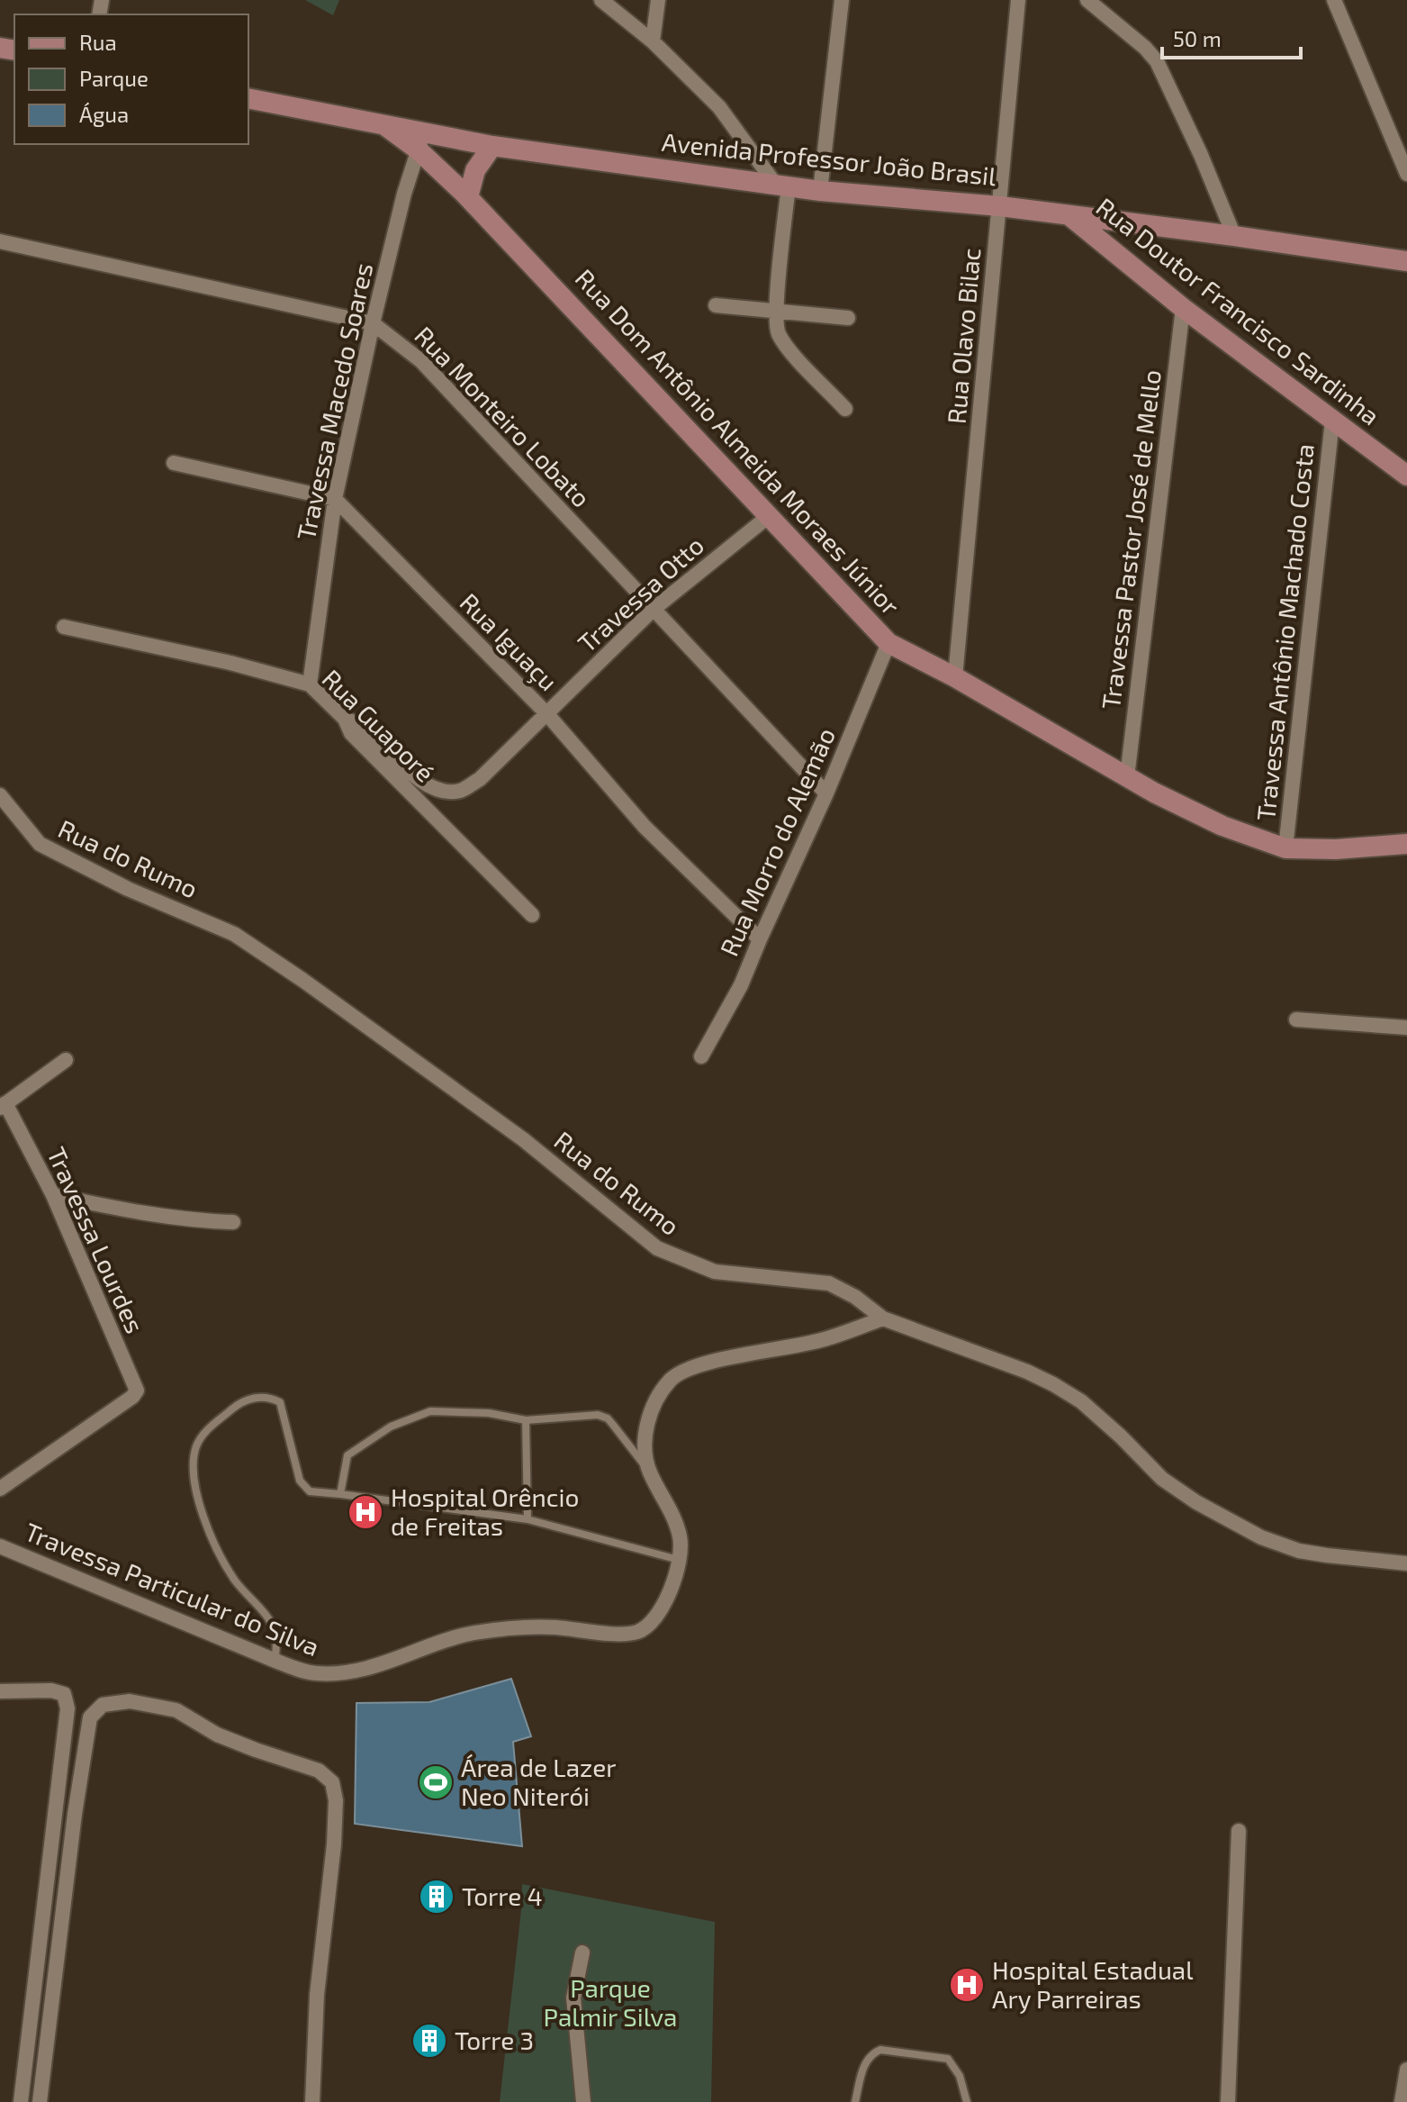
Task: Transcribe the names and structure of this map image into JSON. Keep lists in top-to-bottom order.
{
  "streets": {
    "main road": ["Avenida Professor João Brasil", "Rua Doutor Francisco Sardinha", "Rua Dom Antônio Almeida Moraes Júnior"],
    "street": [
      "Rua Olavo Bilac",
      "Travessa Macedo Soares",
      "Rua Monteiro Lobato",
      "Travessa Pastor José de Mello",
      "Travessa Otto",
      "Travessa Antônio Machado Costa",
      "Rua Iguaçu",
      "Rua Guaporé",
      "Rua Morro do Alemão",
      "Rua do Rumo",
      "Travessa Lourdes",
      "Travessa Particular do Silva"
    ]
  },
  "crossings": [
    ["Avenida Professor João Brasil", "Rua Doutor Francisco Sardinha"],
    ["Avenida Professor João Brasil", "Rua Olavo Bilac"],
    ["Avenida Professor João Brasil", "Travessa Macedo Soares"],
    ["Avenida Professor João Brasil", "Rua Dom Antônio Almeida Moraes Júnior"],
    ["Rua Doutor Francisco Sardinha", "Travessa Pastor José de Mello"],
    ["Rua Doutor Francisco Sardinha", "Travessa Antônio Machado Costa"],
    ["Rua Olavo Bilac", "Rua Dom Antônio Almeida Moraes Júnior"],
    ["Travessa Macedo Soares", "Rua Monteiro Lobato"],
    ["Travessa Macedo Soares", "Rua Dom Antônio Almeida Moraes Júnior"],
    ["Travessa Macedo Soares", "Rua Iguaçu"],
    ["Travessa Macedo Soares", "Rua Guaporé"],
    ["Rua Monteiro Lobato", "Travessa Otto"],
    ["Rua Monteiro Lobato", "Rua Morro do Alemão"],
    ["Rua Dom Antônio Almeida Moraes Júnior", "Travessa Pastor José de Mello"],
    ["Rua Dom Antônio Almeida Moraes Júnior", "Travessa Otto"],
    ["Rua Dom Antônio Almeida Moraes Júnior", "Travessa Antônio Machado Costa"],
    ["Rua Dom Antônio Almeida Moraes Júnior", "Rua Morro do Alemão"],
    ["Travessa Otto", "Rua Iguaçu"],
    ["Travessa Otto", "Rua Guaporé"],
    ["Rua Iguaçu", "Rua Morro do Alemão"],
    ["Rua do Rumo", "Travessa Particular do Silva"]
  ],
  "parks": ["Parque Palmir Silva"],
  "places": {
    "hospital": ["Hospital Orêncio de Freitas", "Hospital Estadual Ary Parreiras"],
    "sports": ["Área de Lazer Neo Niterói"],
    "building": ["Torre 4", "Torre 3"]
  },
  "legend": ["Rua", "Parque", "Água"],
  "scale_bar": "50 m"
}
